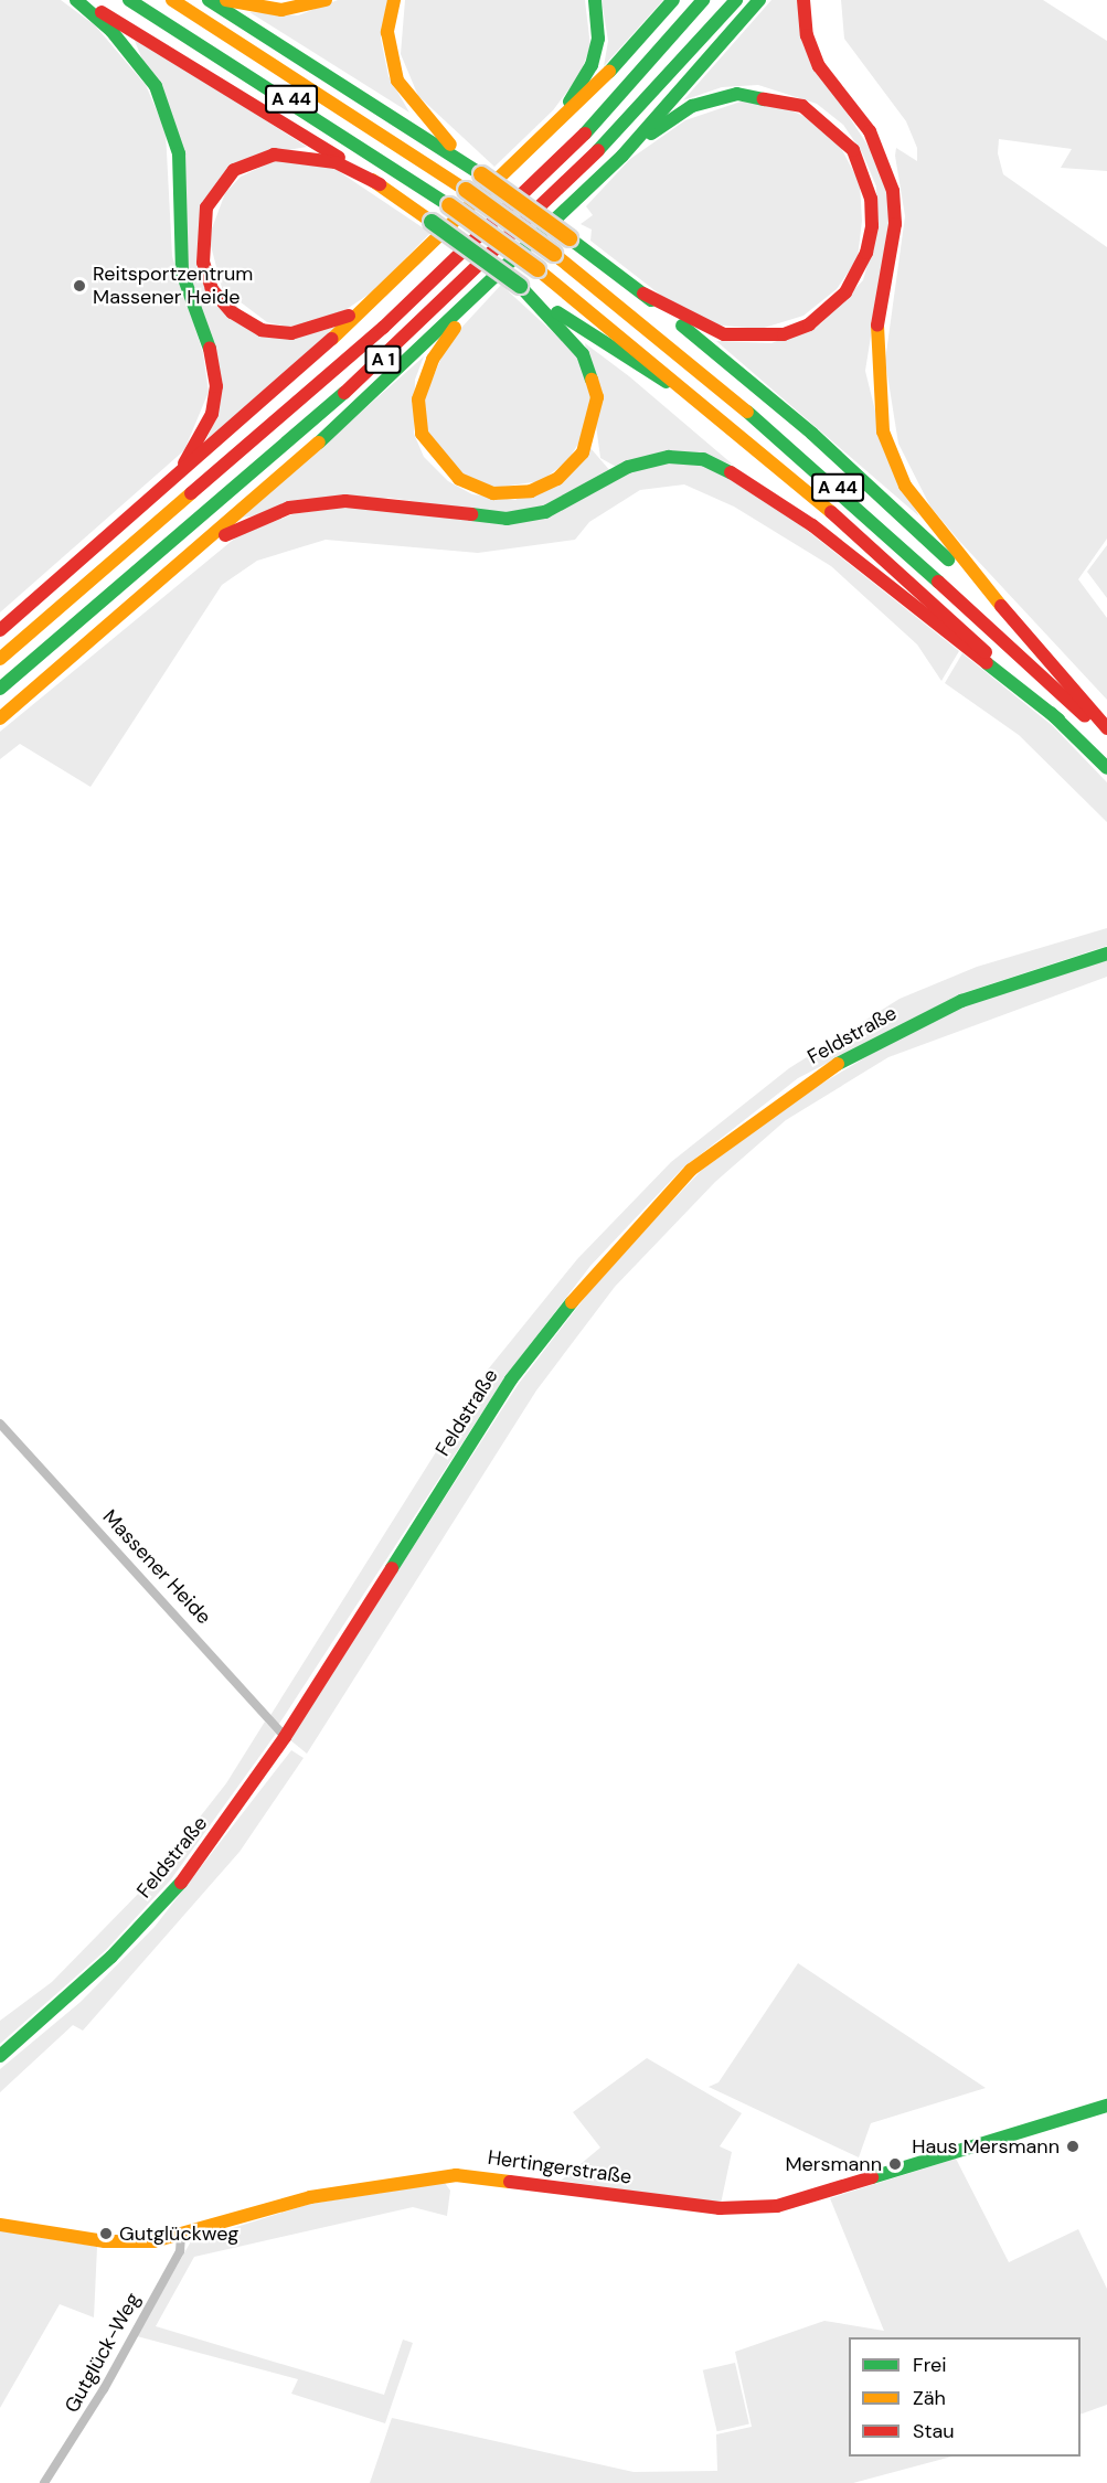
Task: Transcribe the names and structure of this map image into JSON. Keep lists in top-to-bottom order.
{
  "streets": {
    "main road": [
      "A 44",
      "A 1",
      "Feldstraße",
      "Hertingerstraße"
    ],
    "street": ["Massener Heide", "Gutglück-Weg"]
  },
  "crossings": [
    ["Feldstraße", "Massener Heide"],
    ["Hertingerstraße", "Gutglück-Weg"]
  ],
  "places": [
    "Reitsportzentrum Massener Heide",
    "Haus Mersmann",
    "Mersmann",
    "Gutglückweg"
  ],
  "legend": ["Frei", "Zäh", "Stau"]
}
